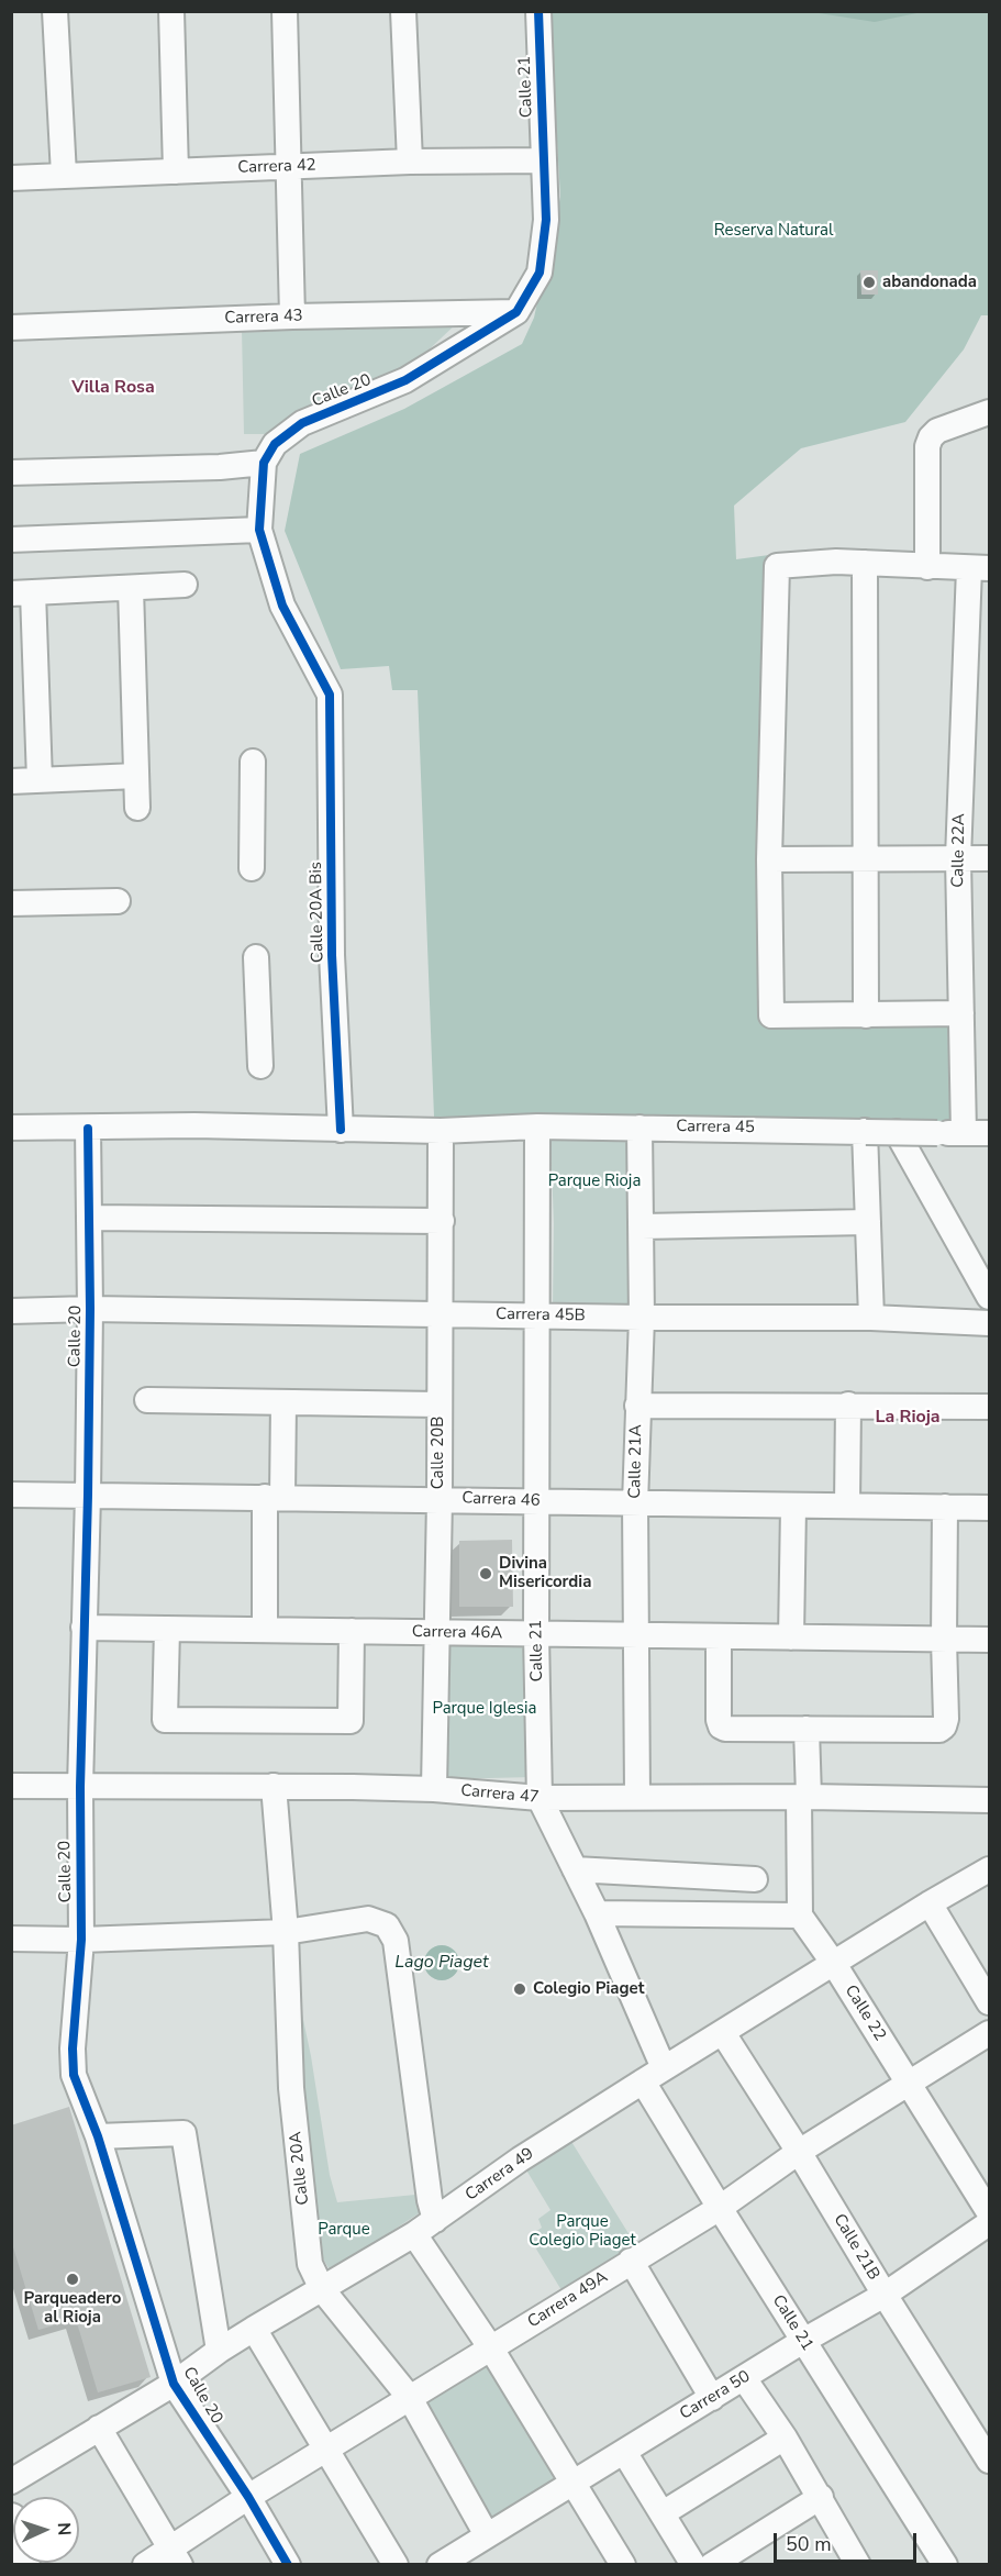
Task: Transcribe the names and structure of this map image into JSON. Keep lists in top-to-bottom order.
{
  "streets": {
    "street": [
      "Calle 21",
      "Carrera 42",
      "Carrera 43",
      "Calle 20",
      "Calle 22A",
      "Calle 20A Bis",
      "Carrera 45",
      "Carrera 45B",
      "Calle 20B",
      "Calle 21A",
      "Carrera 46",
      "Carrera 46A",
      "Carrera 47",
      "Calle 22",
      "Calle 20A",
      "Carrera 49",
      "Calle 21B",
      "Carrera 49A",
      "Carrera 50"
    ]
  },
  "crossings": [
    ["Calle 21", "Carrera 42"],
    ["Calle 21", "Calle 20"],
    ["Calle 21", "Carrera 45"],
    ["Calle 21", "Carrera 45B"],
    ["Calle 21", "Carrera 46"],
    ["Calle 21", "Carrera 46A"],
    ["Calle 21", "Carrera 47"],
    ["Calle 21", "Carrera 49"],
    ["Calle 21", "Carrera 49A"],
    ["Calle 21", "Carrera 50"],
    ["Carrera 42", "Calle 20"],
    ["Carrera 43", "Calle 20"],
    ["Calle 20", "Carrera 45"],
    ["Calle 20", "Carrera 45B"],
    ["Calle 20", "Carrera 46"],
    ["Calle 20", "Carrera 46A"],
    ["Calle 20", "Carrera 47"],
    ["Calle 20", "Carrera 49"],
    ["Calle 20", "Carrera 49A"],
    ["Calle 22A", "Carrera 45"],
    ["Calle 20A Bis", "Carrera 45"],
    ["Carrera 45", "Calle 20B"],
    ["Carrera 45", "Calle 21A"],
    ["Carrera 45B", "Calle 20B"],
    ["Carrera 45B", "Calle 21A"],
    ["Calle 20B", "Carrera 46"],
    ["Calle 20B", "Carrera 46A"],
    ["Calle 20B", "Carrera 47"],
    ["Calle 21A", "Carrera 46"],
    ["Calle 21A", "Carrera 46A"],
    ["Calle 21A", "Carrera 47"],
    ["Carrera 47", "Calle 20A"],
    ["Calle 22", "Carrera 49"],
    ["Calle 22", "Carrera 49A"],
    ["Calle 20A", "Carrera 49"],
    ["Calle 20A", "Carrera 49A"],
    ["Calle 20A", "Carrera 50"],
    ["Carrera 49", "Calle 21B"],
    ["Calle 21B", "Carrera 49A"],
    ["Calle 21B", "Carrera 50"]
  ],
  "districts": ["Villa Rosa", "La Rioja"],
  "water": ["Lago Piaget"],
  "parks": [
    "Reserva Natural",
    "Parque Rioja",
    "Parque Iglesia",
    "Parque Colegio Piaget",
    "Parque"
  ],
  "places": [
    "abandonada",
    "Divina Misericordia",
    "Colegio Piaget",
    "Parqueadero al Rioja"
  ],
  "scale_bar": "50 m",
  "north": "right"
}
